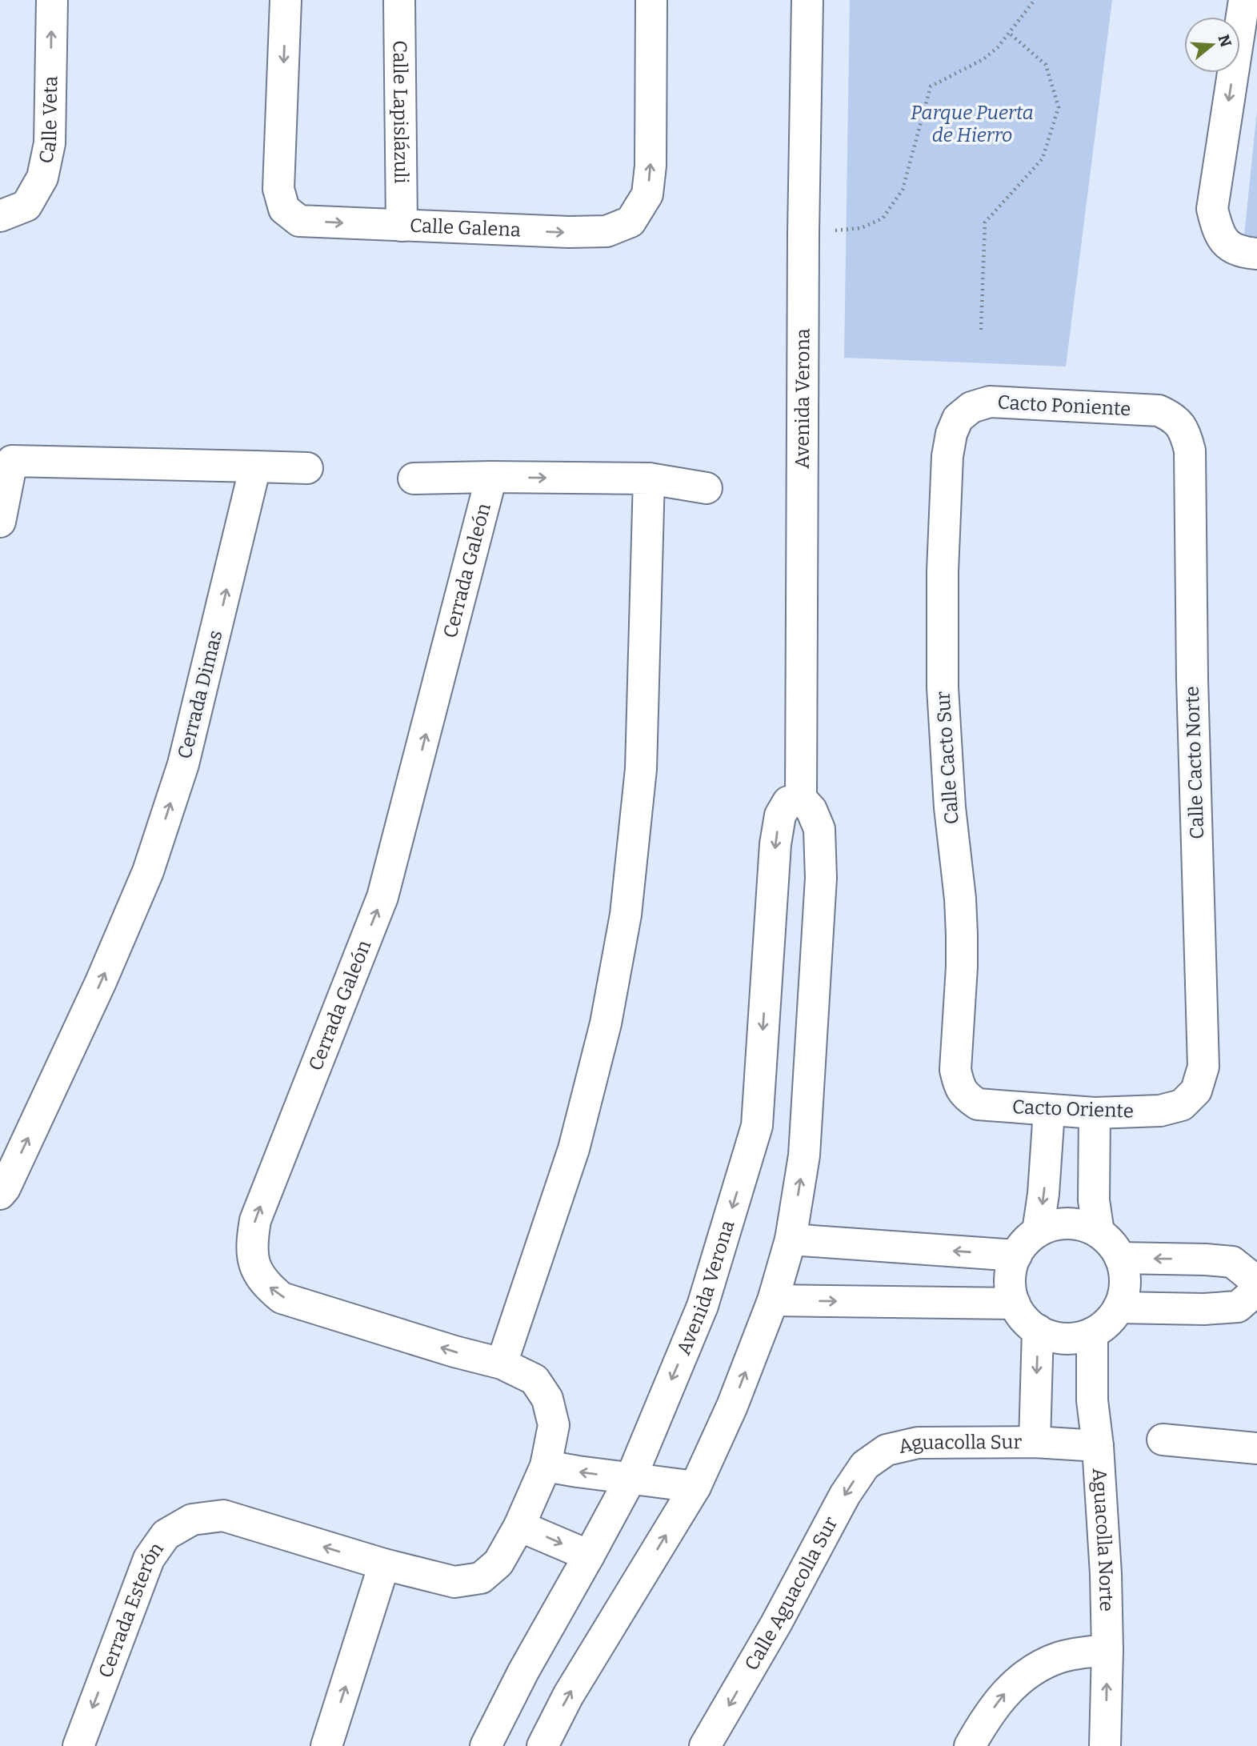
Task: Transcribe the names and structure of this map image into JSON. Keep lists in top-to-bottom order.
{
  "streets": {
    "street": [
      "Calle Lapislázuli",
      "Calle Veta",
      "Calle Galena",
      "Avenida Verona",
      "Cacto Poniente",
      "Cerrada Galeón",
      "Cerrada Dimas",
      "Calle Cacto Sur",
      "Calle Cacto Norte",
      "Cacto Oriente",
      "Aguacolla Sur",
      "Aguacolla Norte",
      "Calle Aguacolla Sur",
      "Cerrada Esterón"
    ]
  },
  "crossings": [
    ["Calle Lapislázuli", "Calle Galena"],
    ["Cacto Poniente", "Calle Cacto Sur"],
    ["Cacto Poniente", "Calle Cacto Norte"],
    ["Cerrada Galeón", "Cerrada Esterón"],
    ["Calle Cacto Sur", "Cacto Oriente"],
    ["Calle Cacto Norte", "Cacto Oriente"],
    ["Aguacolla Sur", "Aguacolla Norte"],
    ["Aguacolla Sur", "Calle Aguacolla Sur"]
  ],
  "one_way": ["Calle Veta", "Cerrada Dimas"],
  "parks": ["Parque Puerta de Hierro"],
  "north": "right"
}
